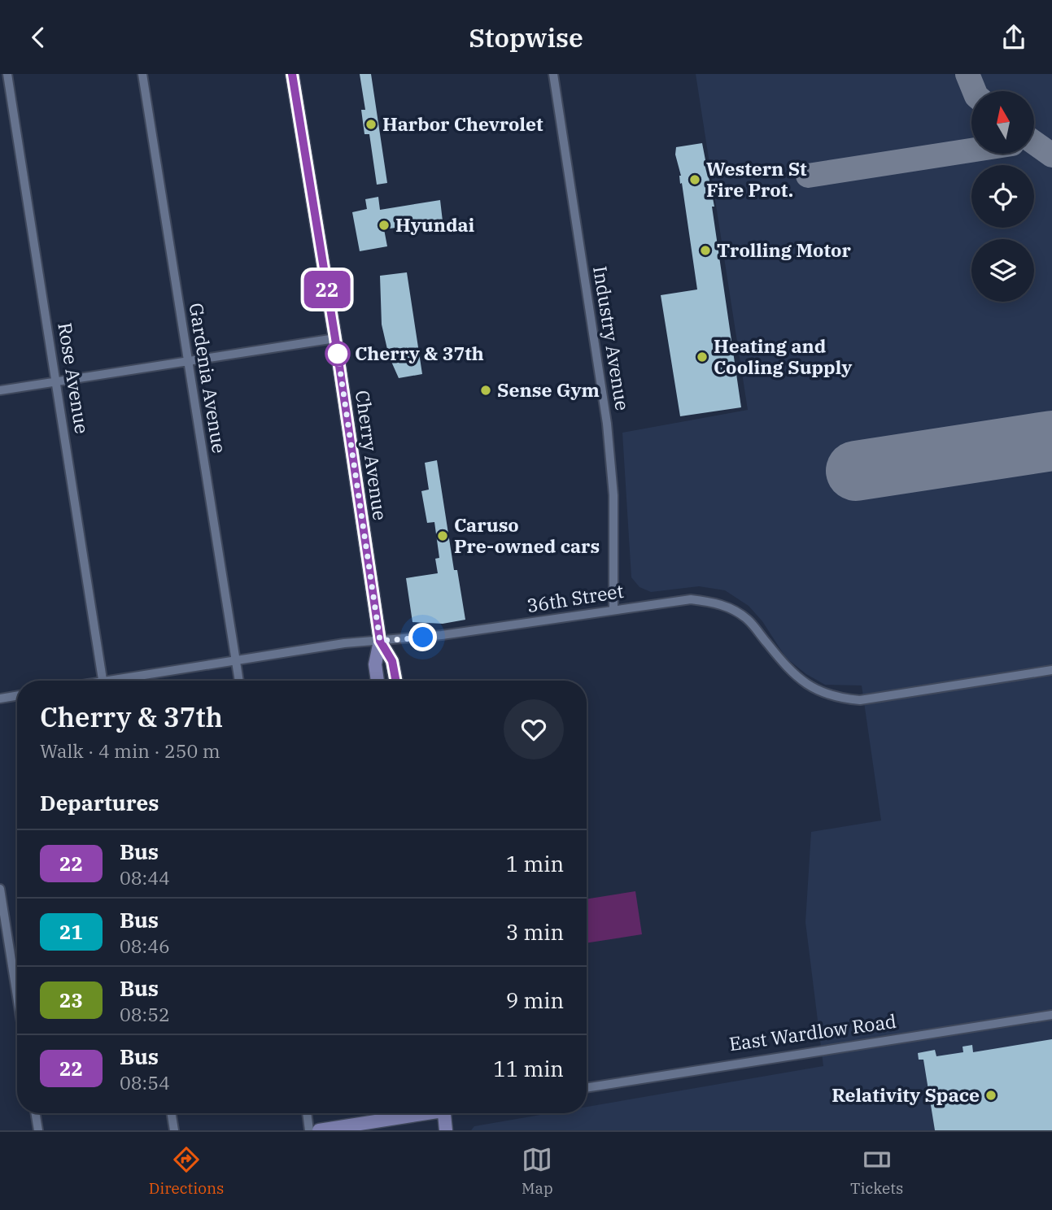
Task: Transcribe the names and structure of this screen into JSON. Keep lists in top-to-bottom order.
{
  "streets": {
    "main road": ["Cherry Avenue"],
    "street": [
      "Industry Avenue",
      "Rose Avenue",
      "Gardenia Avenue",
      "36th Street",
      "East Wardlow Road"
    ]
  },
  "crossings": [
    ["Industry Avenue", "36th Street"],
    ["Gardenia Avenue", "36th Street"],
    ["Cherry Avenue", "36th Street"]
  ],
  "places": [
    "Harbor Chevrolet",
    "Western St Fire Prot.",
    "Hyundai",
    "Trolling Motor",
    "Cherry & 37th",
    "Heating and Cooling Supply",
    "Sense Gym",
    "Caruso Pre-owned cars",
    "Relativity Space"
  ],
  "lines": ["bus line 22"],
  "north": "top",
  "page": {
    "header": "Stopwise",
    "on_map": "22",
    "heading": [
      ["Cherry & 37th", "Walk · 4 min · 250 m"],
      "Departures"
    ],
    "list": [
      {
        "mark": "22",
        "name": "Bus",
        "note": "08:44",
        "value": "1 min"
      },
      {
        "mark": "21",
        "name": "Bus",
        "note": "08:46",
        "value": "3 min"
      },
      {
        "mark": "23",
        "name": "Bus",
        "note": "08:52",
        "value": "9 min"
      },
      {
        "mark": "22",
        "name": "Bus",
        "note": "08:54",
        "value": "11 min"
      }
    ],
    "tabs": ["Directions", "Map", "Tickets"]
  }
}
